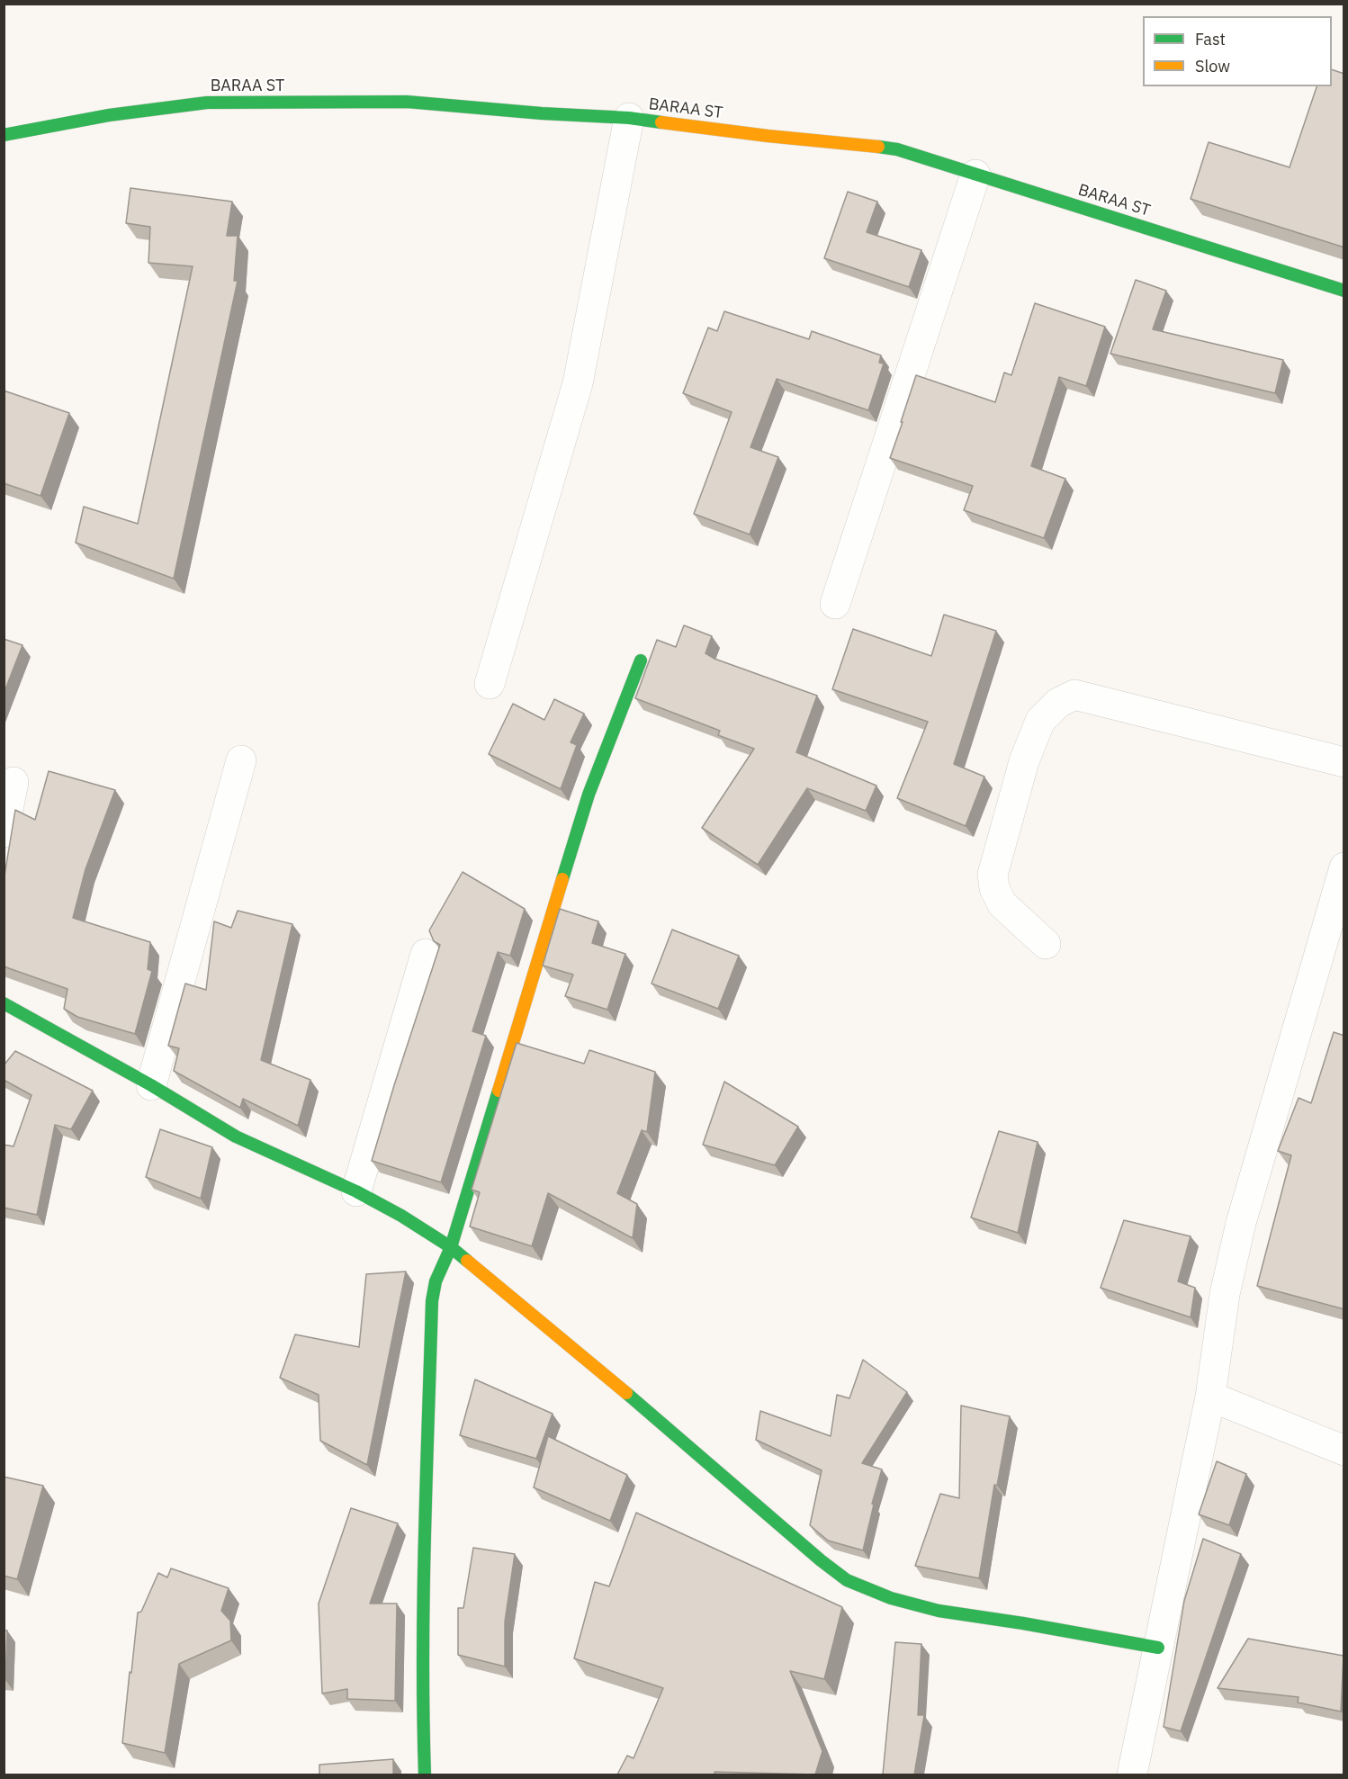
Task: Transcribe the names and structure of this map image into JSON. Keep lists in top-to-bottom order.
{
  "streets": {
    "street": ["BARAA ST"]
  },
  "legend": ["Fast", "Slow"]
}
